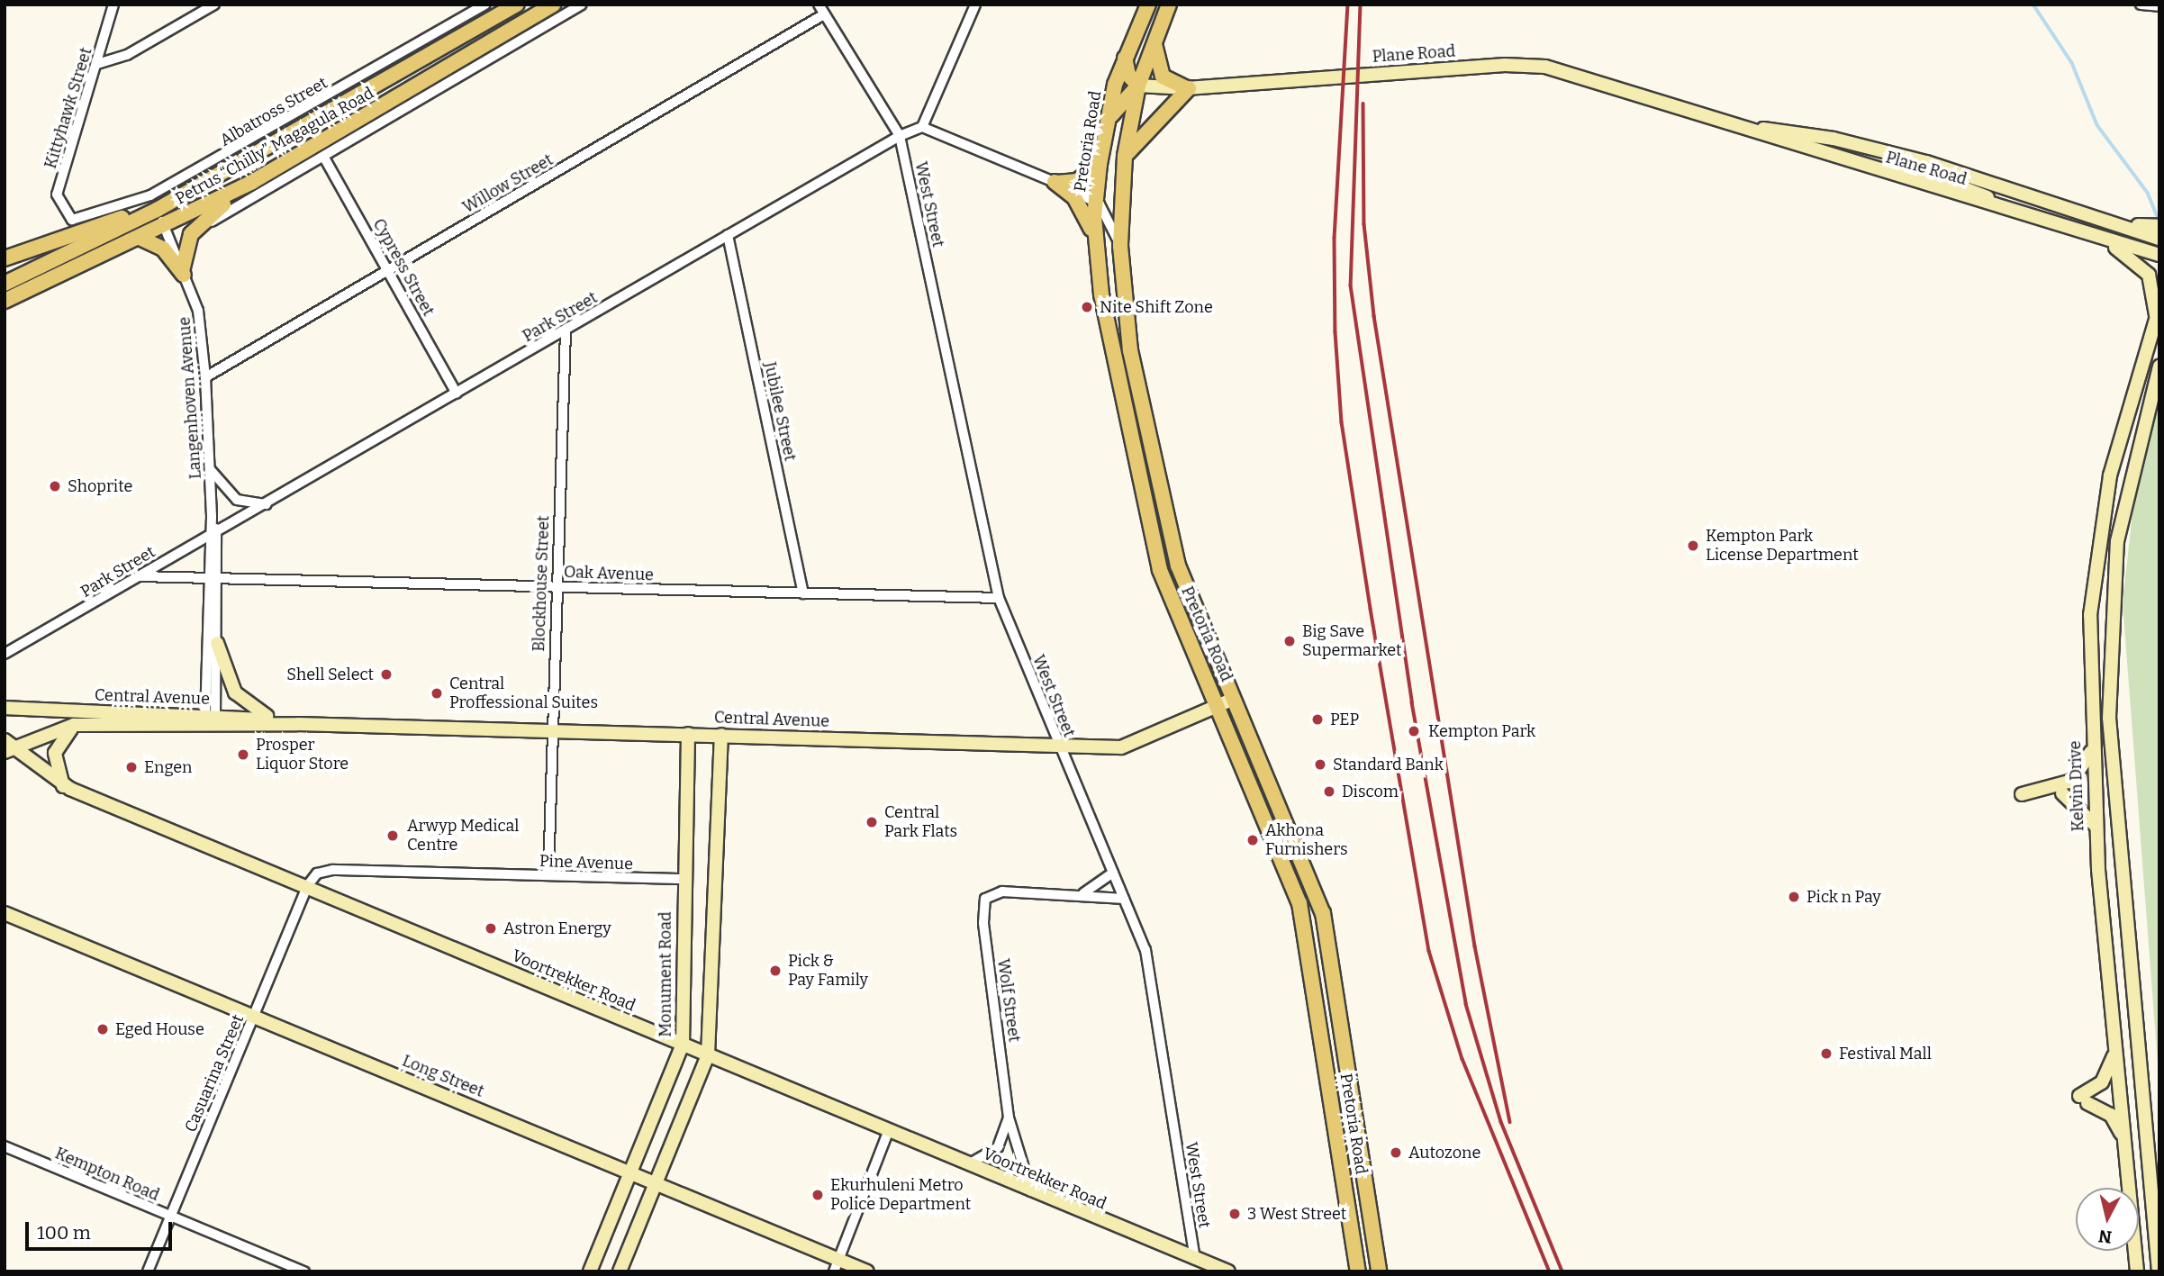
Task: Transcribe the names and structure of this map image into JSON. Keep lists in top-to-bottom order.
{
  "streets": {
    "main road": [
      "Plane Road",
      "Pretoria Road",
      "Petrus “Chilly” Magagula Road",
      "Central Avenue",
      "Kelvin Drive",
      "Monument Road",
      "Voortrekker Road",
      "Long Street"
    ],
    "street": [
      "Kittyhawk Street",
      "Albatross Street",
      "Willow Street",
      "West Street",
      "Cypress Street",
      "Park Street",
      "Langenhoven Avenue",
      "Jubilee Street",
      "Oak Avenue",
      "Blockhouse Street",
      "Pine Avenue",
      "Wolf Street",
      "Casuarina Street",
      "Kempton Road"
    ]
  },
  "crossings": [
    ["Plane Road", "Pretoria Road"],
    ["Kittyhawk Street", "Albatross Street"],
    ["Pretoria Road", "Central Avenue"],
    ["Petrus “Chilly” Magagula Road", "Langenhoven Avenue"],
    ["Willow Street", "West Street"],
    ["Willow Street", "Cypress Street"],
    ["Willow Street", "Langenhoven Avenue"],
    ["West Street", "Park Street"],
    ["West Street", "Oak Avenue"],
    ["West Street", "Central Avenue"],
    ["West Street", "Voortrekker Road"],
    ["Cypress Street", "Park Street"],
    ["Park Street", "Langenhoven Avenue"],
    ["Park Street", "Jubilee Street"],
    ["Park Street", "Oak Avenue"],
    ["Park Street", "Blockhouse Street"],
    ["Langenhoven Avenue", "Oak Avenue"],
    ["Langenhoven Avenue", "Central Avenue"],
    ["Jubilee Street", "Oak Avenue"],
    ["Oak Avenue", "Blockhouse Street"],
    ["Blockhouse Street", "Central Avenue"],
    ["Blockhouse Street", "Pine Avenue"],
    ["Central Avenue", "Monument Road"],
    ["Pine Avenue", "Monument Road"],
    ["Pine Avenue", "Voortrekker Road"],
    ["Pine Avenue", "Casuarina Street"],
    ["Monument Road", "Voortrekker Road"],
    ["Monument Road", "Long Street"],
    ["Voortrekker Road", "Wolf Street"],
    ["Voortrekker Road", "Casuarina Street"],
    ["Casuarina Street", "Long Street"],
    ["Casuarina Street", "Kempton Road"]
  ],
  "places": [
    "Nite Shift Zone",
    "Shoprite",
    "Kempton Park License Department",
    "Big Save Supermarket",
    "Shell Select",
    "Central Proffessional Suites",
    "PEP",
    "Kempton Park",
    "Prosper Liquor Store",
    "Standard Bank",
    "Engen",
    "Discom",
    "Central Park Flats",
    "Arwyp Medical Centre",
    "Akhona Furnishers",
    "Pick n Pay",
    "Astron Energy",
    "Pick & Pay Family",
    "Eged House",
    "Festival Mall",
    "Autozone",
    "Ekurhuleni Metro Police Department",
    "3 West Street"
  ],
  "scale_bar": "100 m",
  "north": "bottom"
}
